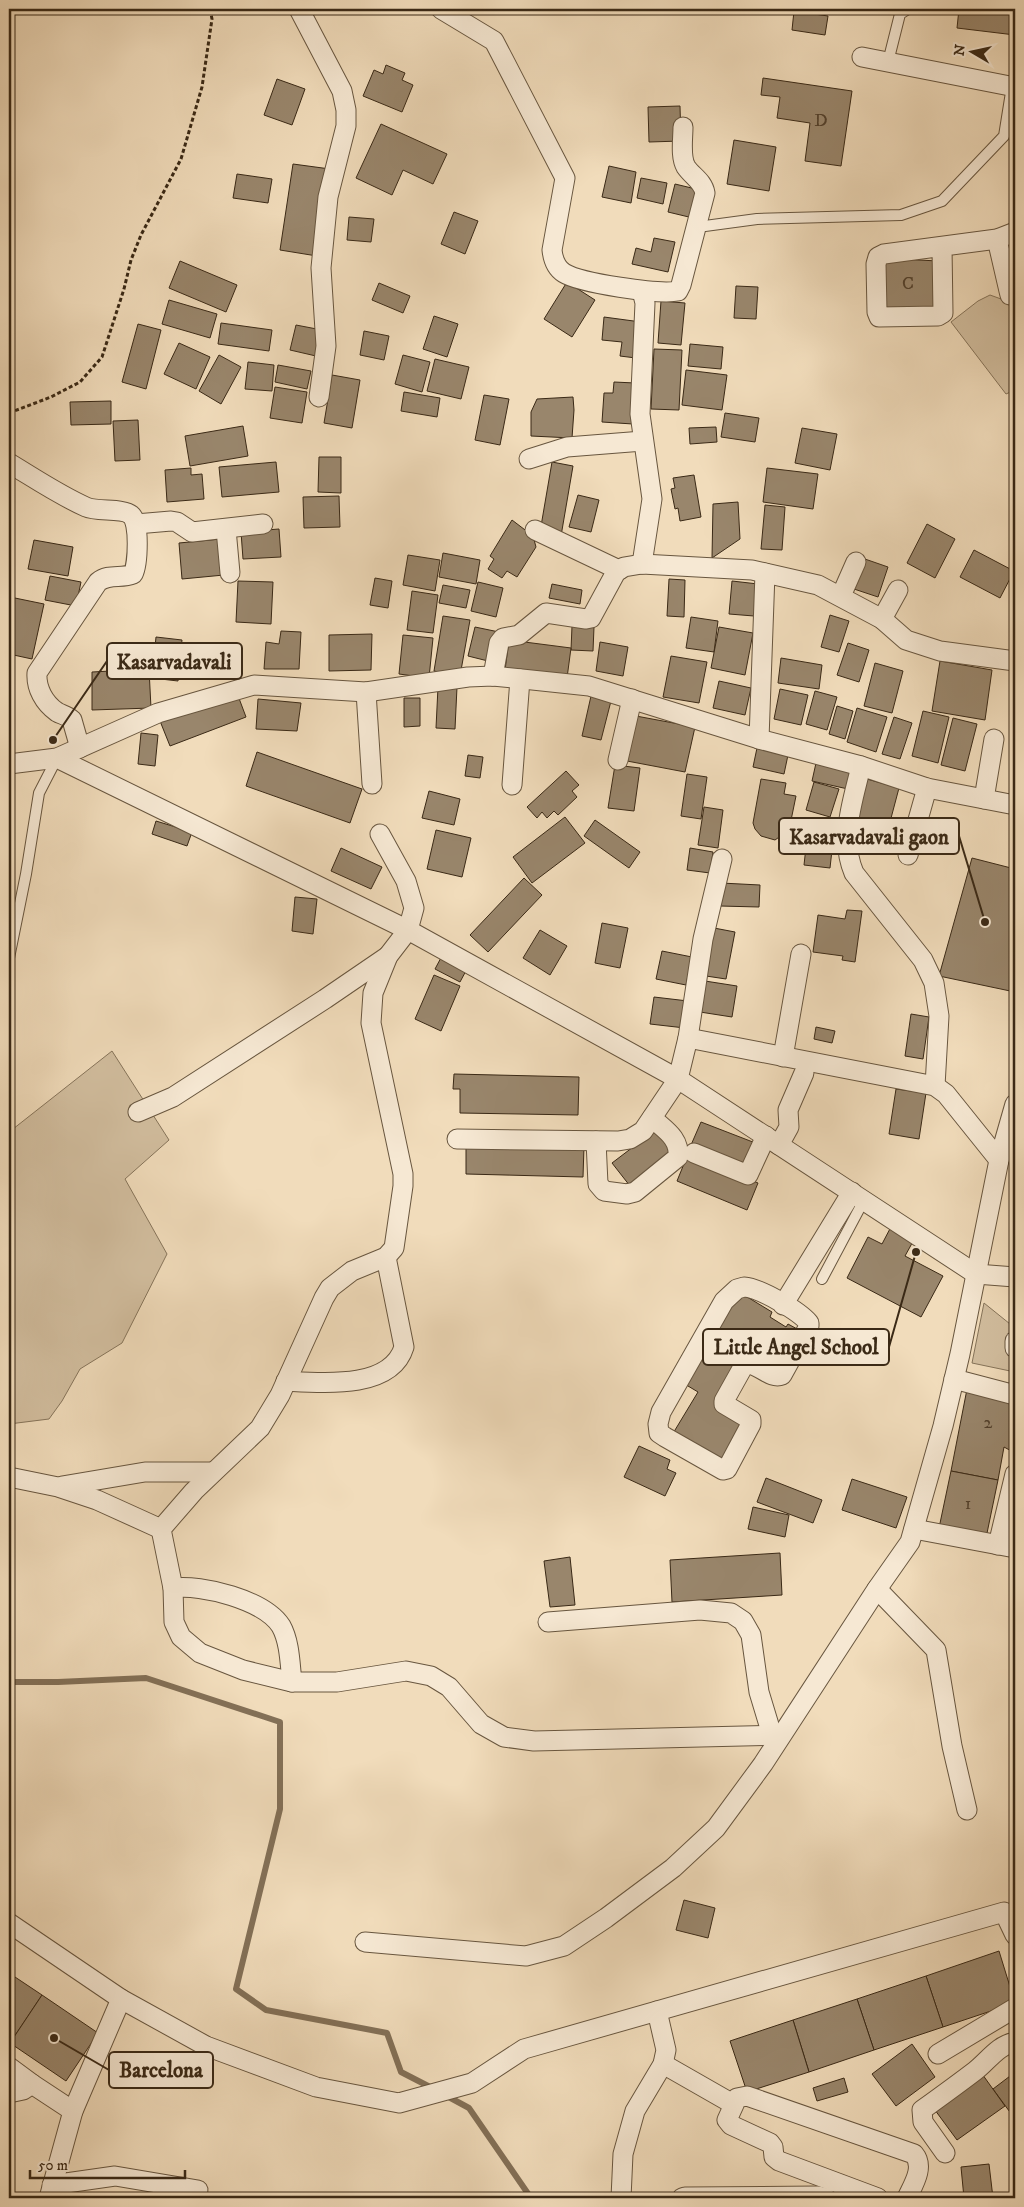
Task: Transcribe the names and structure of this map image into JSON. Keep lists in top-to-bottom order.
{
  "places": [
    "Kasarvadavali",
    "Kasarvadavali gaon",
    "Little Angel School",
    "Barcelona"
  ],
  "house_numbers": [
    "D",
    "C",
    "2",
    "1"
  ],
  "scale_bar": "50 m",
  "north": "left"
}
